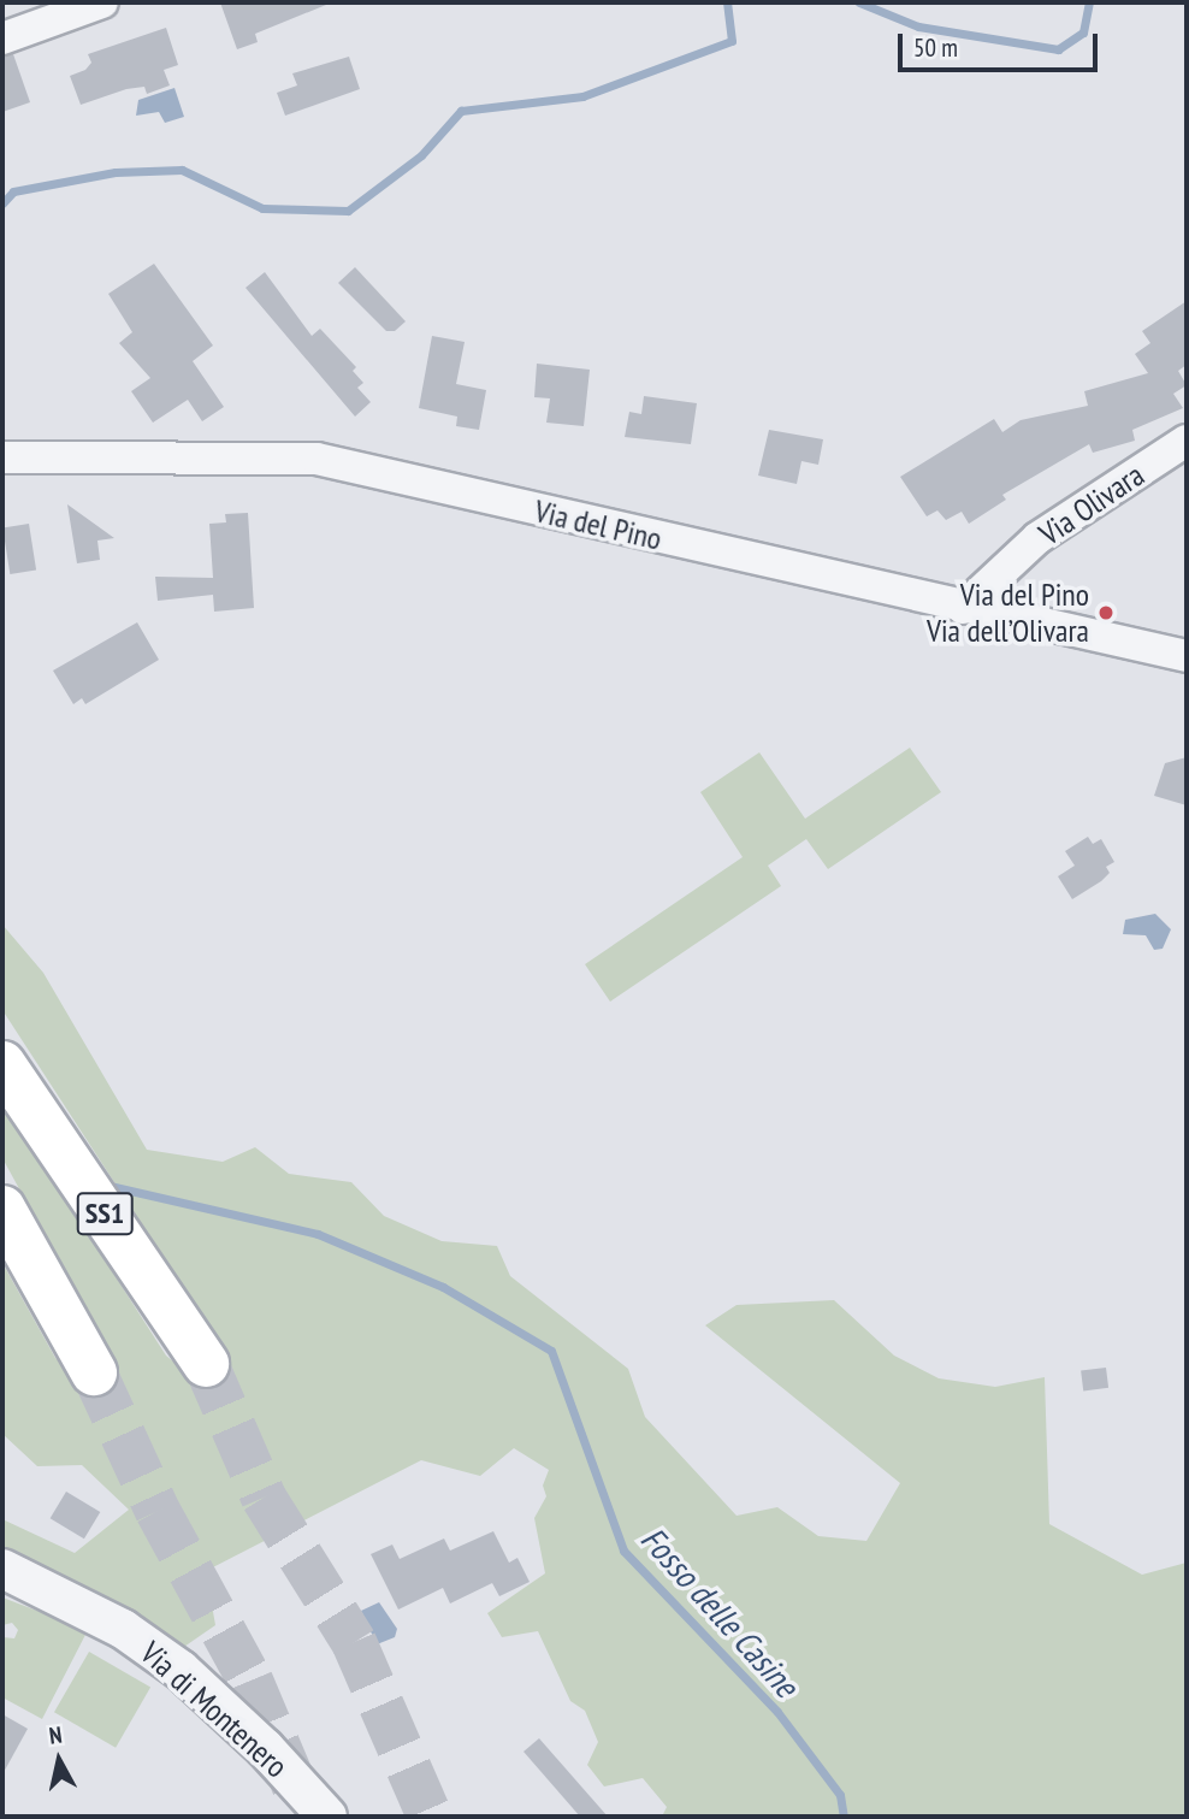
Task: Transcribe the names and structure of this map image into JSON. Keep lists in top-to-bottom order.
{
  "streets": {
    "highway": ["SS1"],
    "street": ["Via Olivara", "Via del Pino", "Via di Montenero"]
  },
  "crossings": [
    ["Via Olivara", "Via del Pino"]
  ],
  "water": ["Fosso delle Casine"],
  "places": ["Via del Pino Via dell’Olivara"],
  "scale_bar": "50 m",
  "north": "top"
}
